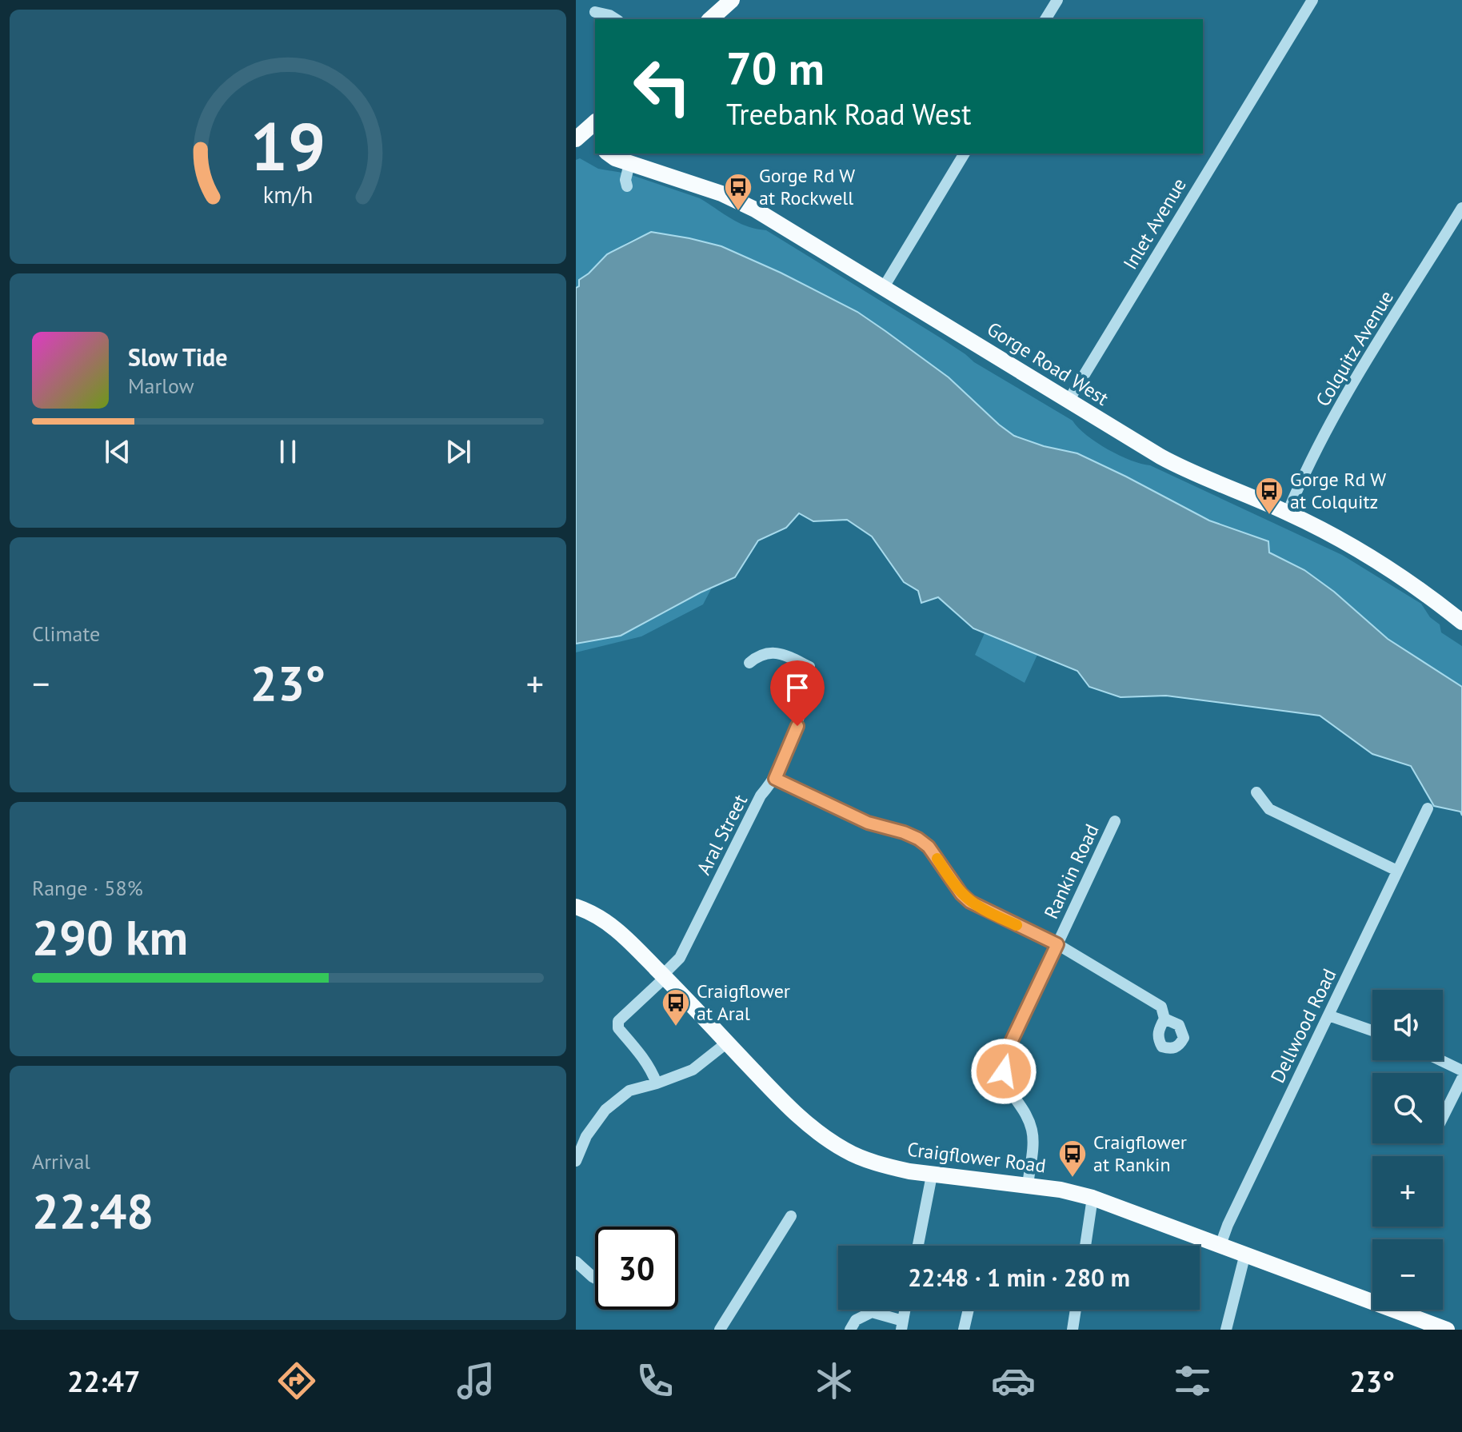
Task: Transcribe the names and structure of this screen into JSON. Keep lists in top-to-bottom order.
{
  "streets": {
    "main road": ["Gorge Road West", "Craigflower Road"],
    "street": [
      "Inlet Avenue",
      "Colquitz Avenue",
      "Aral Street",
      "Rankin Road",
      "Dellwood Road"
    ]
  },
  "crossings": [
    ["Inlet Avenue", "Gorge Road West"],
    ["Colquitz Avenue", "Gorge Road West"],
    ["Aral Street", "Craigflower Road"],
    ["Rankin Road", "Craigflower Road"],
    ["Dellwood Road", "Craigflower Road"]
  ],
  "places": {
    "bus stop": [
      "Gorge Rd W at Rockwell",
      "Gorge Rd W at Colquitz",
      "Craigflower at Aral",
      "Craigflower at Rankin"
    ]
  },
  "page": {
    "turn": ["70 m", "Treebank Road West"],
    "song": ["Slow Tide", "Marlow"],
    "tile": [
      "Climate",
      ["Range · 58%", "290 km"],
      ["Arrival", "22:48"]
    ],
    "heat": ["−", "23°", "+"],
    "map_buttons": ["+", "−"],
    "limit": "30",
    "trip": "22:48 · 1 min · 280 m",
    "tabs": ["22:47", "23°"],
    "gauge": ["19", "km/h"]
  }
}
